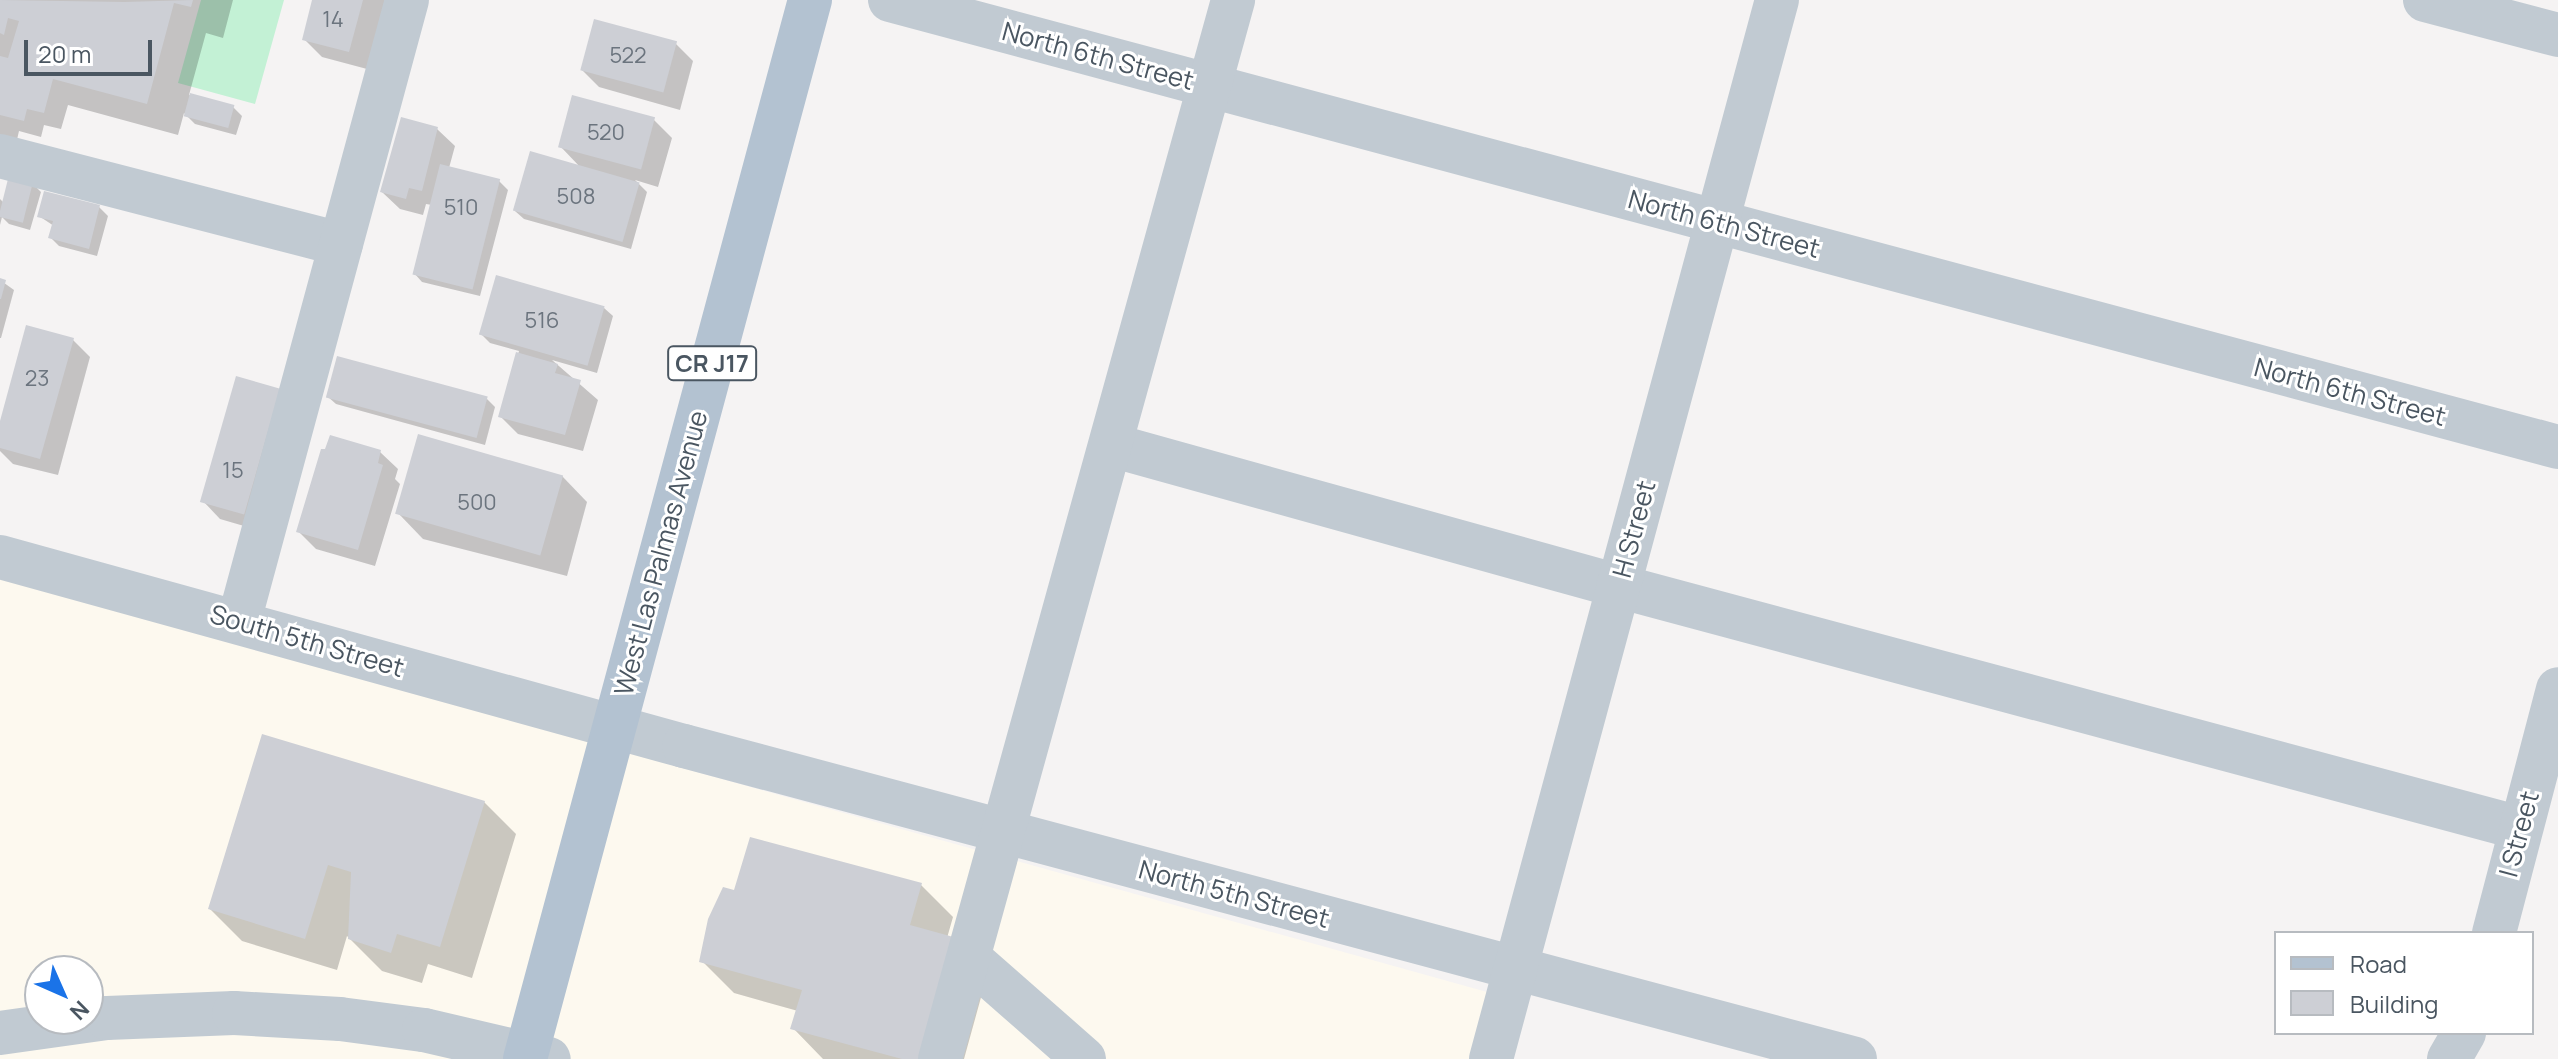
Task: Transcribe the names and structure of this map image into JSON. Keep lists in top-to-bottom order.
{
  "streets": {
    "main road": ["CR J17", "West Las Palmas Avenue"],
    "street": [
      "North 6th Street",
      "H Street",
      "South 5th Street",
      "I Street",
      "North 5th Street"
    ]
  },
  "crossings": [
    ["North 6th Street", "H Street"],
    ["H Street", "North 5th Street"],
    ["West Las Palmas Avenue", "South 5th Street"],
    ["West Las Palmas Avenue", "North 5th Street"],
    ["South 5th Street", "North 5th Street"]
  ],
  "house_numbers": [
    "14",
    "522",
    "520",
    "508",
    "510",
    "516",
    "23",
    "15",
    "500"
  ],
  "legend": ["Road", "Building"],
  "scale_bar": "20 m",
  "north": "bottom right"
}
